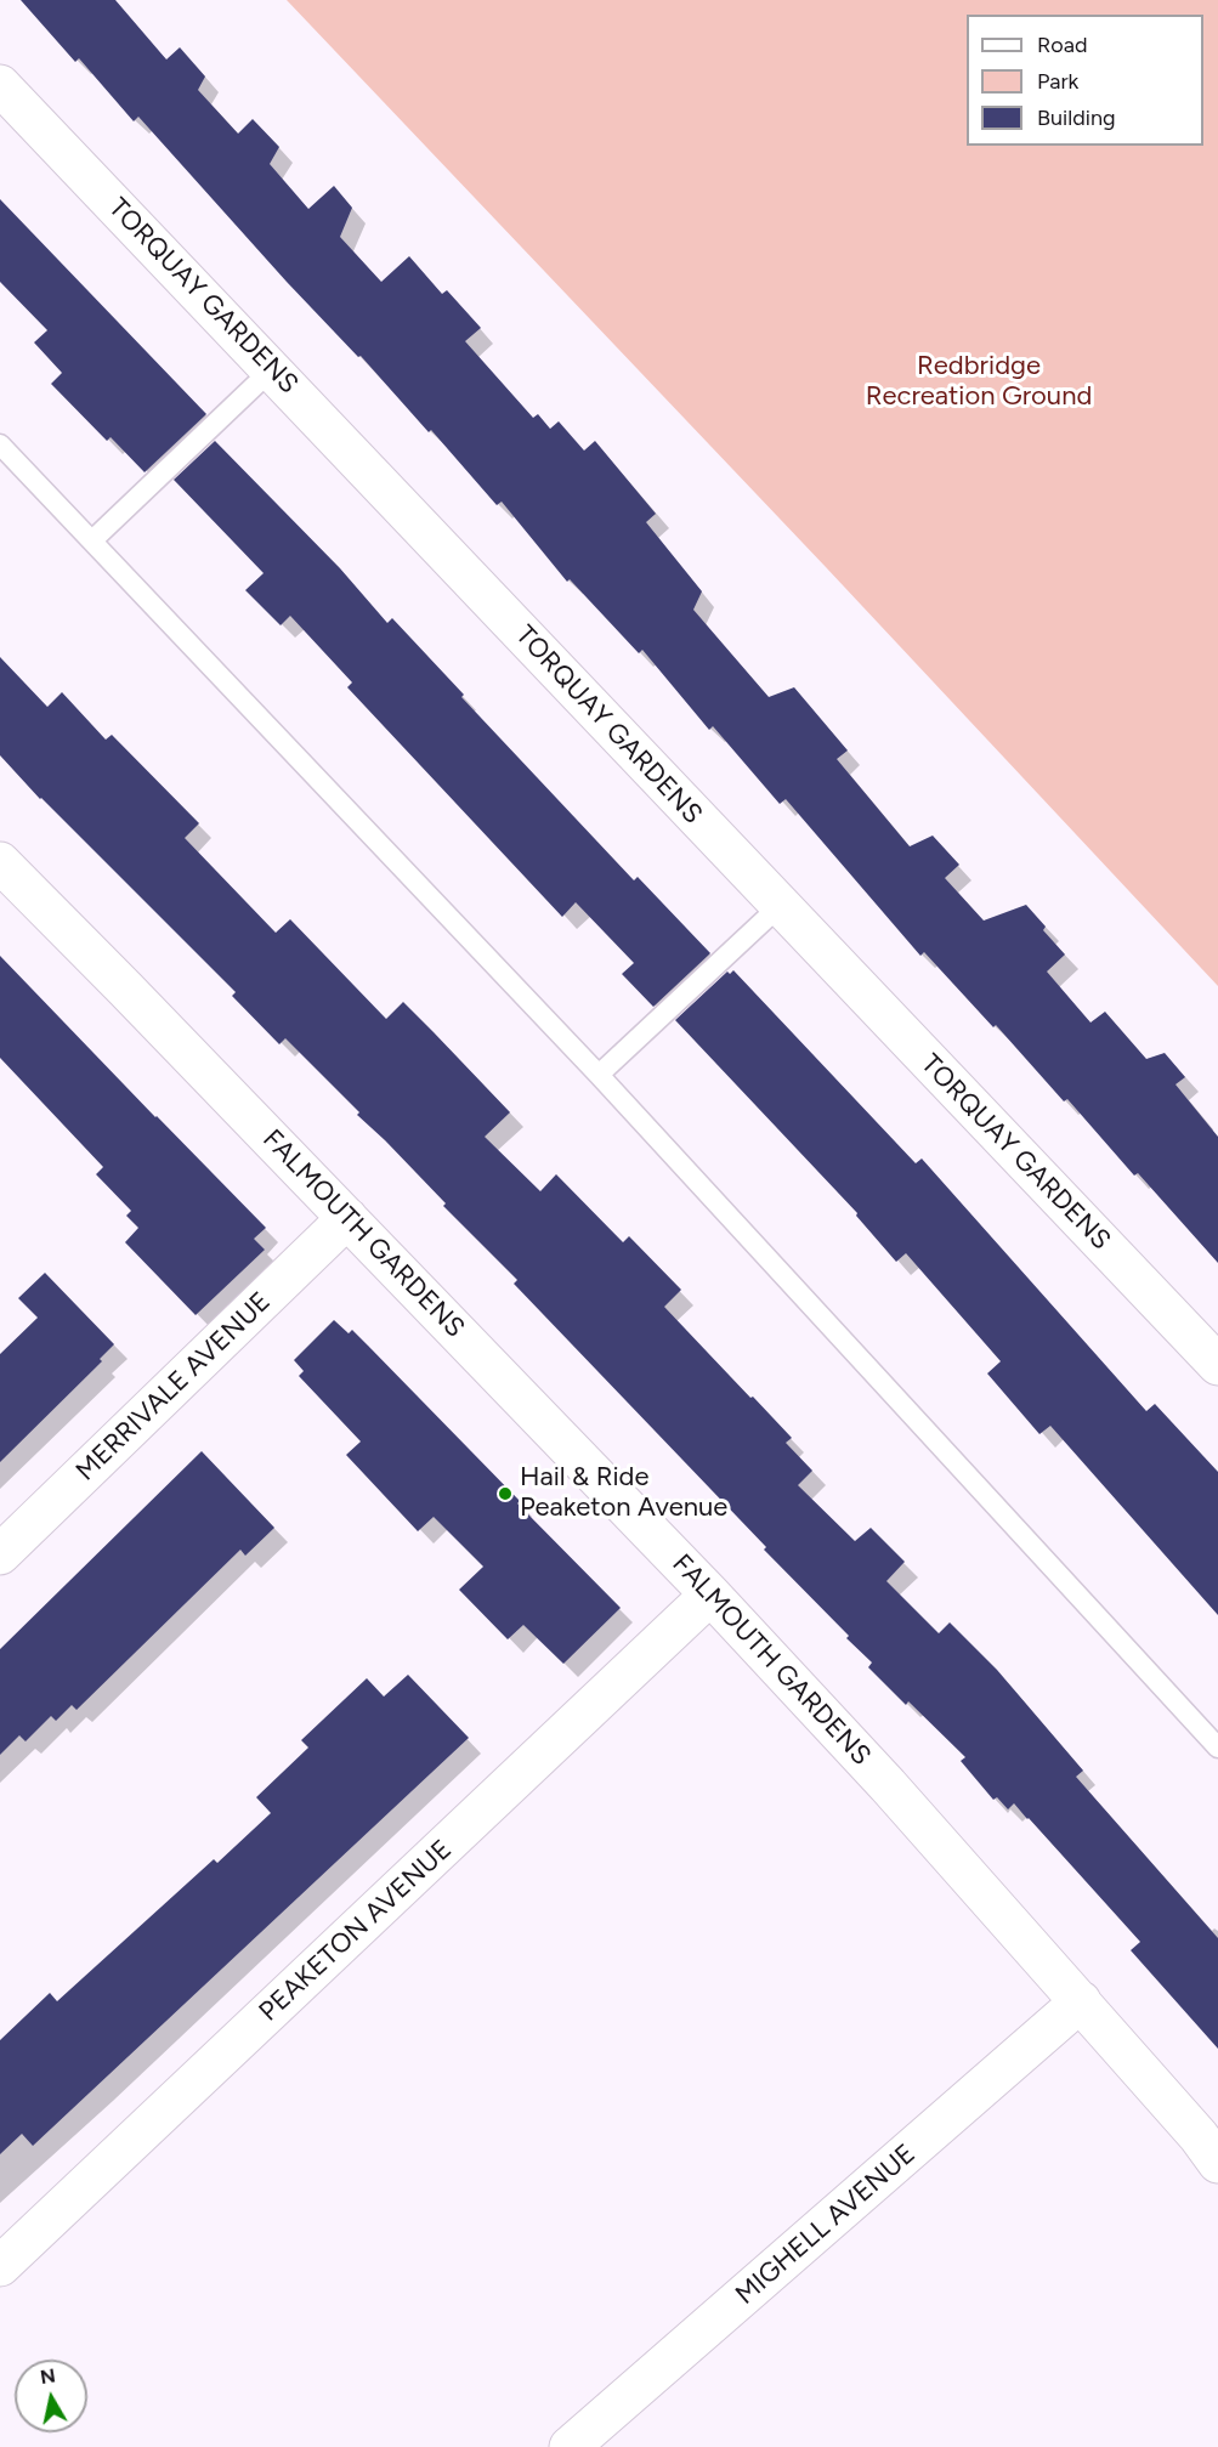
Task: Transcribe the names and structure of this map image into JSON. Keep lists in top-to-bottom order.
{
  "streets": {
    "street": [
      "TORQUAY GARDENS",
      "FALMOUTH GARDENS",
      "MERRIVALE AVENUE",
      "PEAKETON AVENUE",
      "MIGHELL AVENUE"
    ]
  },
  "crossings": [
    ["FALMOUTH GARDENS", "MERRIVALE AVENUE"],
    ["FALMOUTH GARDENS", "PEAKETON AVENUE"],
    ["FALMOUTH GARDENS", "MIGHELL AVENUE"]
  ],
  "parks": ["Redbridge Recreation Ground"],
  "places": ["Hail & Ride Peaketon Avenue"],
  "legend": ["Road", "Park", "Building"],
  "north": "top"
}
